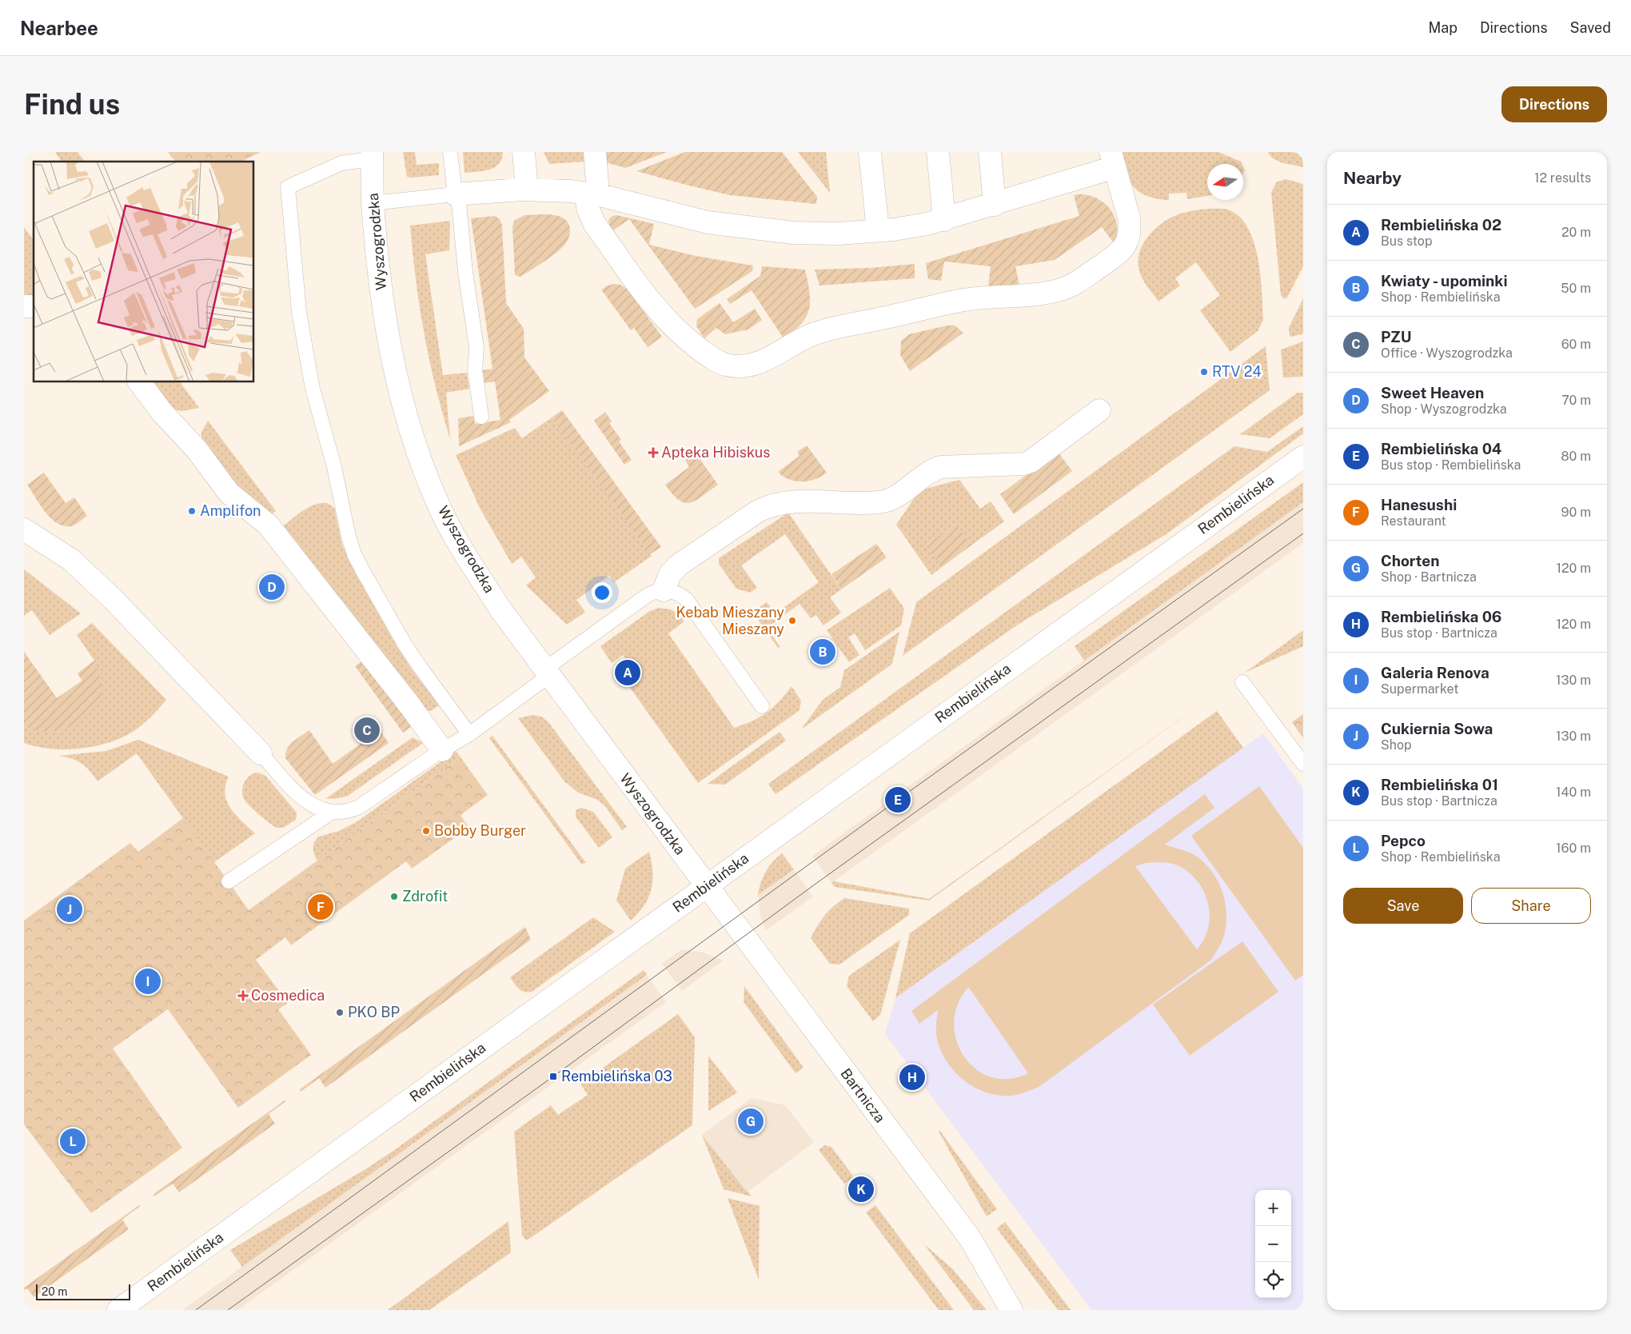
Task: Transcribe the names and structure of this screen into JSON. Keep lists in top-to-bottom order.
{
  "streets": {
    "street": ["Wyszogrodzka", "Rembielińska", "Bartnicza"]
  },
  "crossings": [
    ["Wyszogrodzka", "Rembielińska"],
    ["Wyszogrodzka", "Bartnicza"],
    ["Rembielińska", "Bartnicza"]
  ],
  "places": {
    "other": [
      "RTV 24",
      "Amplifon",
      "Kebab Mieszany Mieszany",
      "Bobby Burger",
      "Zdrofit",
      "PKO BP"
    ],
    "health": ["Apteka Hibiskus", "Cosmedica"],
    "transit": ["Rembielińska 03"]
  },
  "scale_bar": "20 m",
  "north": "left",
  "page": {
    "header": "Nearbee",
    "nav": ["Map", "Directions", "Saved"],
    "buttons": [
      "Directions",
      ["Save", "Share"]
    ],
    "title": "Find us",
    "heading": ["Nearby", "12 results"],
    "list": [
      {
        "mark": "A",
        "name": "Rembielińska 02",
        "note": "Bus stop",
        "value": "20 m"
      },
      {
        "mark": "B",
        "name": "Kwiaty - upominki",
        "note": "Shop · Rembielińska",
        "value": "50 m"
      },
      {
        "mark": "C",
        "name": "PZU",
        "note": "Office · Wyszogrodzka",
        "value": "60 m"
      },
      {
        "mark": "D",
        "name": "Sweet Heaven",
        "note": "Shop · Wyszogrodzka",
        "value": "70 m"
      },
      {
        "mark": "E",
        "name": "Rembielińska 04",
        "note": "Bus stop · Rembielińska",
        "value": "80 m"
      },
      {
        "mark": "F",
        "name": "Hanesushi",
        "note": "Restaurant",
        "value": "90 m"
      },
      {
        "mark": "G",
        "name": "Chorten",
        "note": "Shop · Bartnicza",
        "value": "120 m"
      },
      {
        "mark": "H",
        "name": "Rembielińska 06",
        "note": "Bus stop · Bartnicza",
        "value": "120 m"
      },
      {
        "mark": "I",
        "name": "Galeria Renova",
        "note": "Supermarket",
        "value": "130 m"
      },
      {
        "mark": "J",
        "name": "Cukiernia Sowa",
        "note": "Shop",
        "value": "130 m"
      },
      {
        "mark": "K",
        "name": "Rembielińska 01",
        "note": "Bus stop · Bartnicza",
        "value": "140 m"
      },
      {
        "mark": "L",
        "name": "Pepco",
        "note": "Shop · Rembielińska",
        "value": "160 m"
      }
    ],
    "pins": [
      "D",
      "B",
      "A",
      "C",
      "E",
      "F",
      "J",
      "I",
      "H",
      "G",
      "L",
      "K"
    ],
    "map_buttons": ["+", "−"],
    "scale": "20 m"
  }
}
